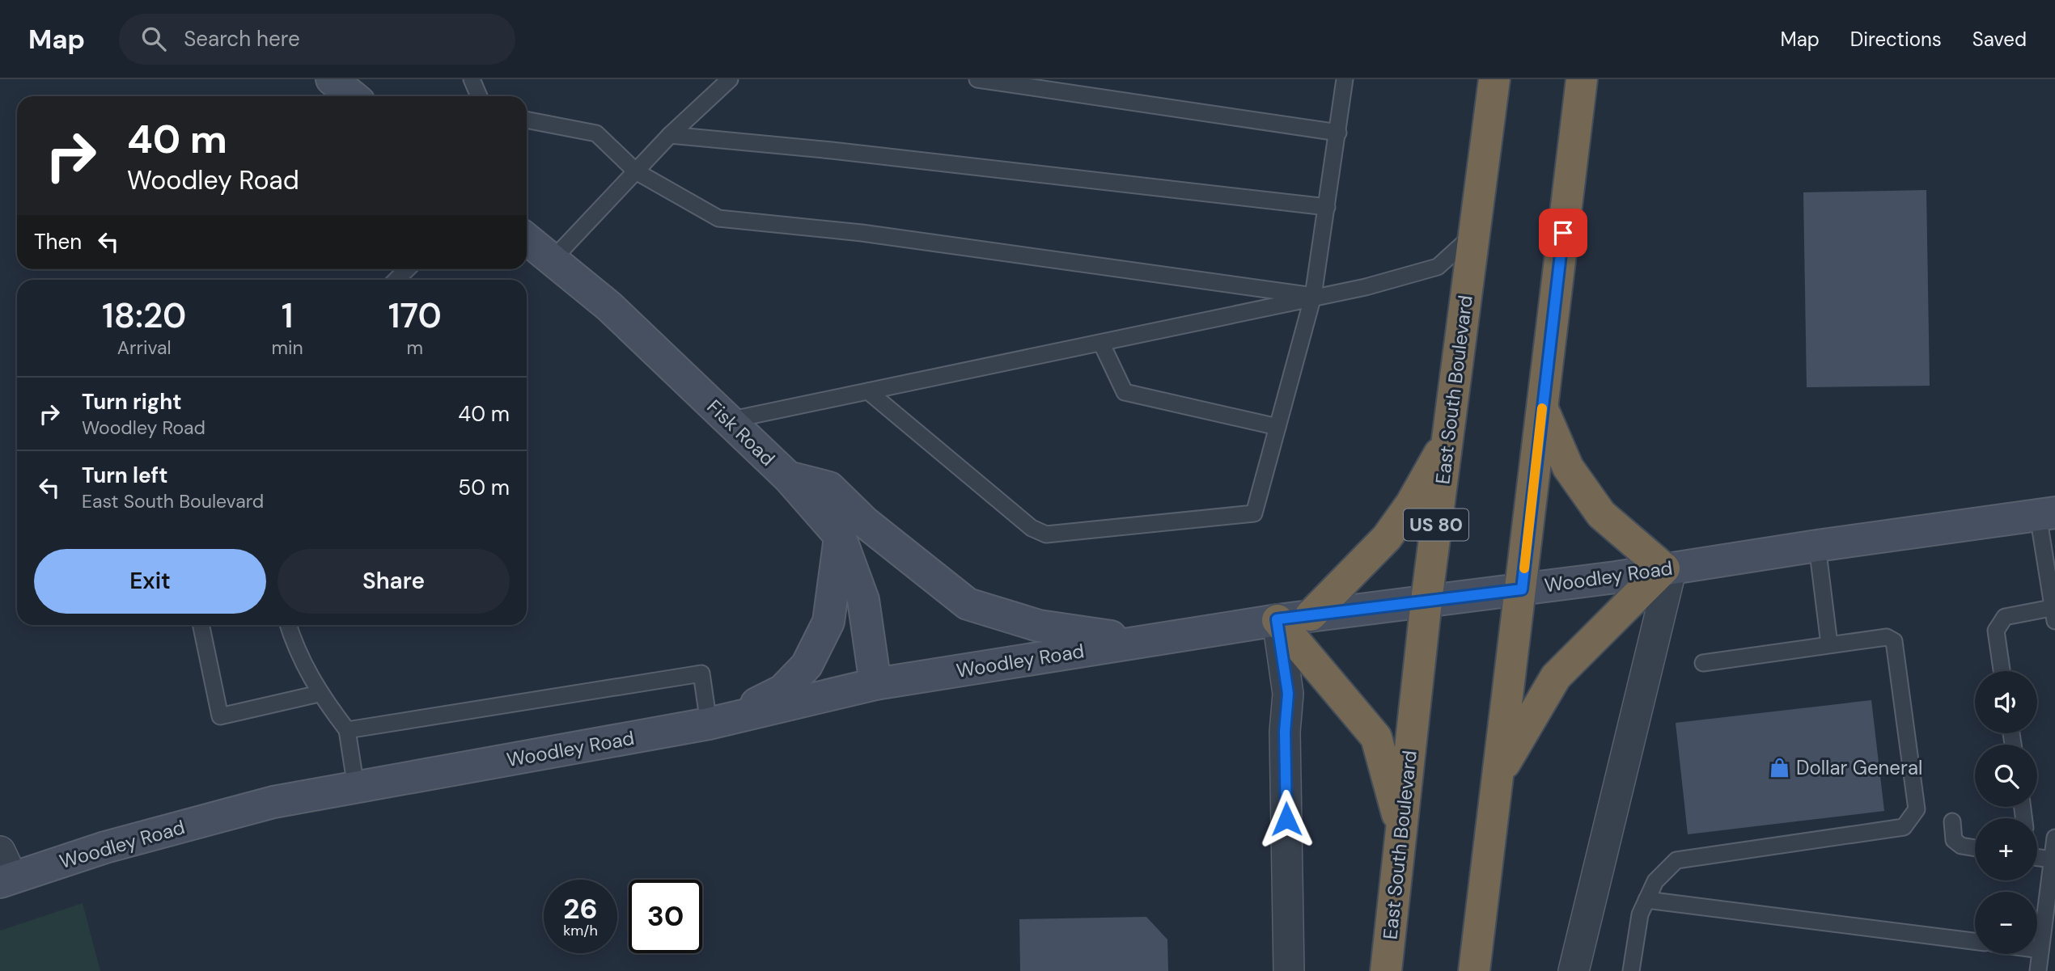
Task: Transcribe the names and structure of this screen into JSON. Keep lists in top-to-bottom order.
{
  "streets": {
    "highway": ["East South Boulevard", "US 80"],
    "main road": ["Fisk Road", "Woodley Road"]
  },
  "crossings": [
    ["East South Boulevard", "Woodley Road"],
    ["Fisk Road", "Woodley Road"]
  ],
  "places": {
    "shop": ["Dollar General"]
  },
  "page": {
    "header": "Map",
    "search": "Search here",
    "nav": ["Map", "Directions", "Saved"],
    "turn": ["40 m", "Woodley Road"],
    "then": "Then",
    "eta": [
      "18:20",
      "Arrival",
      "1",
      "min",
      "170",
      "m"
    ],
    "list": [
      {
        "name": "Turn right",
        "note": "Woodley Road",
        "value": "40 m"
      },
      {
        "name": "Turn left",
        "note": "East South Boulevard",
        "value": "50 m"
      }
    ],
    "buttons": ["Exit", "Share"],
    "map_buttons": ["+", "−"],
    "speed": "26 km/h",
    "limit": "30"
  }
}
